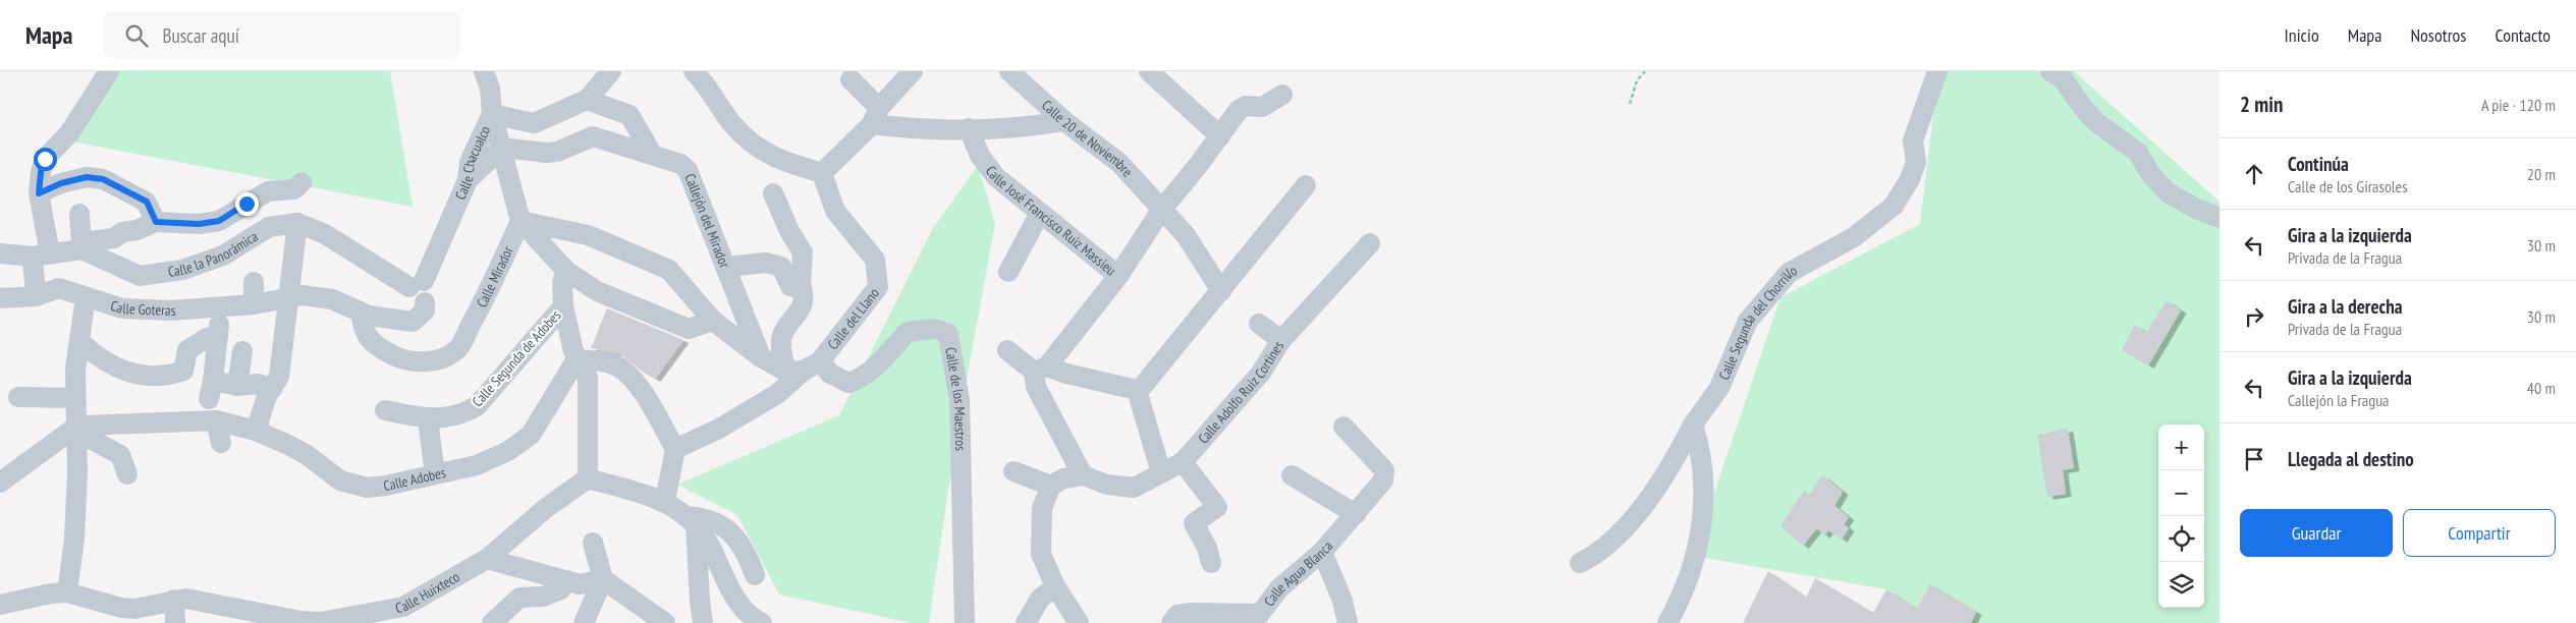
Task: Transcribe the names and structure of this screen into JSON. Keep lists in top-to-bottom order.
{
  "streets": {
    "street": [
      "Calle 20 de Noviembre",
      "Calle Chacualco",
      "Calle José Francisco Ruiz Massieu",
      "Callejón del Mirador",
      "Calle la Panorámica",
      "Calle Mirador",
      "Calle Goteras",
      "Calle del Llano",
      "Calle Segunda del Chorrillo",
      "Calle Segunda de Adobes",
      "Calle Adolfo Ruiz Cortines",
      "Calle de los Maestros",
      "Calle Adobes",
      "Calle Agua Blanca",
      "Calle Huixteco"
    ]
  },
  "crossings": [
    ["Calle 20 de Noviembre", "Calle José Francisco Ruiz Massieu"],
    ["Calle Mirador", "Calle Goteras"],
    ["Calle del Llano", "Calle de los Maestros"]
  ],
  "page": {
    "header": "Mapa",
    "search": "Buscar aquí",
    "nav": [
      "Inicio",
      "Mapa",
      "Nosotros",
      "Contacto"
    ],
    "heading": ["2 min", "A pie · 120 m"],
    "list": [
      ["Continúa", "Calle de los Girasoles", "20 m"],
      ["Gira a la izquierda", "Privada de la Fragua", "30 m"],
      ["Gira a la derecha", "Privada de la Fragua", "30 m"],
      ["Gira a la izquierda", "Callejón la Fragua", "40 m"],
      "Llegada al destino"
    ],
    "map_buttons": ["+", "−"],
    "buttons": ["Guardar", "Compartir"]
  }
}
